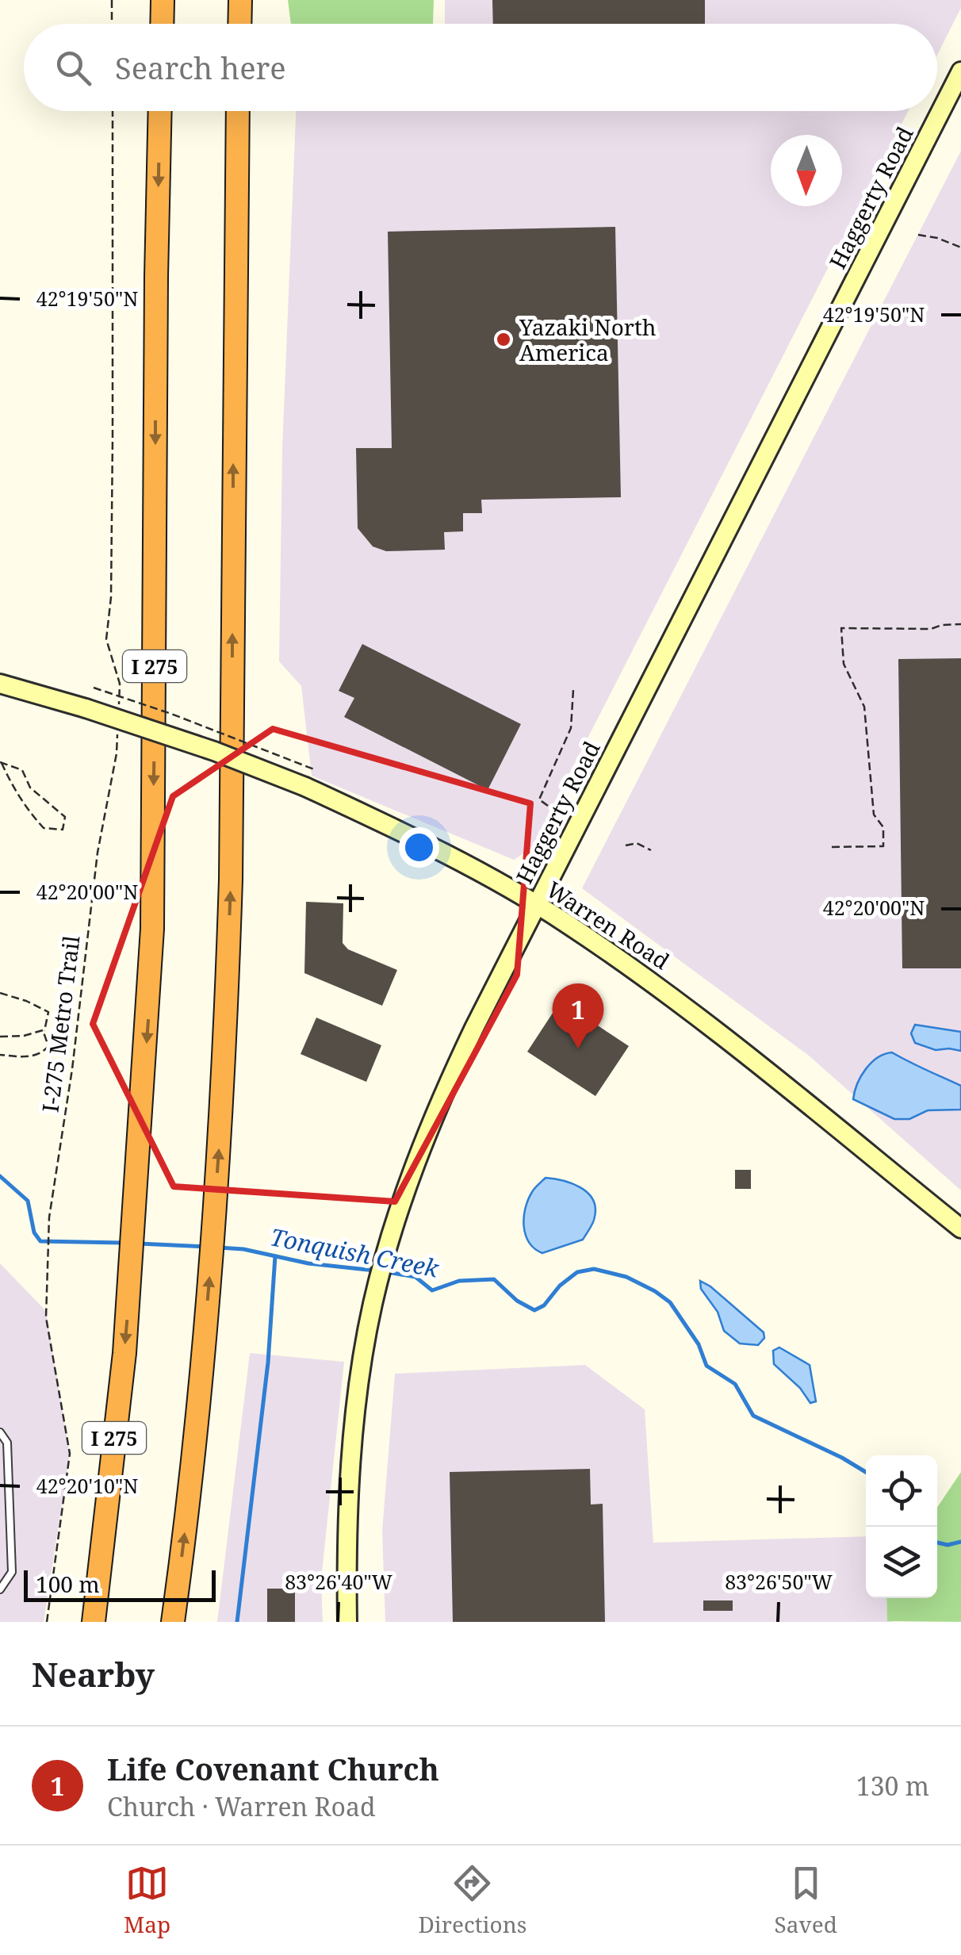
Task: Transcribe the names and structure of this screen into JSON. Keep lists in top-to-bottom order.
{
  "streets": {
    "highway": ["I 275"],
    "main road": ["Haggerty Road", "Warren Road"],
    "path": ["I-275 Metro Trail"]
  },
  "crossings": [
    ["Haggerty Road", "Warren Road"]
  ],
  "water": ["Tonquish Creek"],
  "places": ["Yazaki North America"],
  "scale_bar": "100 m",
  "north": "bottom",
  "page": {
    "search": "Search here",
    "pins": "1",
    "scale": "100 m",
    "heading": "Nearby",
    "list": [
      {
        "mark": "1",
        "name": "Life Covenant Church",
        "note": "Church · Warren Road",
        "value": "130 m"
      }
    ],
    "nav": ["Map", "Directions", "Saved"]
  },
  "coordinates": [
    "42°19'50\"N",
    "42°20'00\"N",
    "42°20'10\"N",
    "83°26'40\"W",
    "83°26'50\"W"
  ]
}
